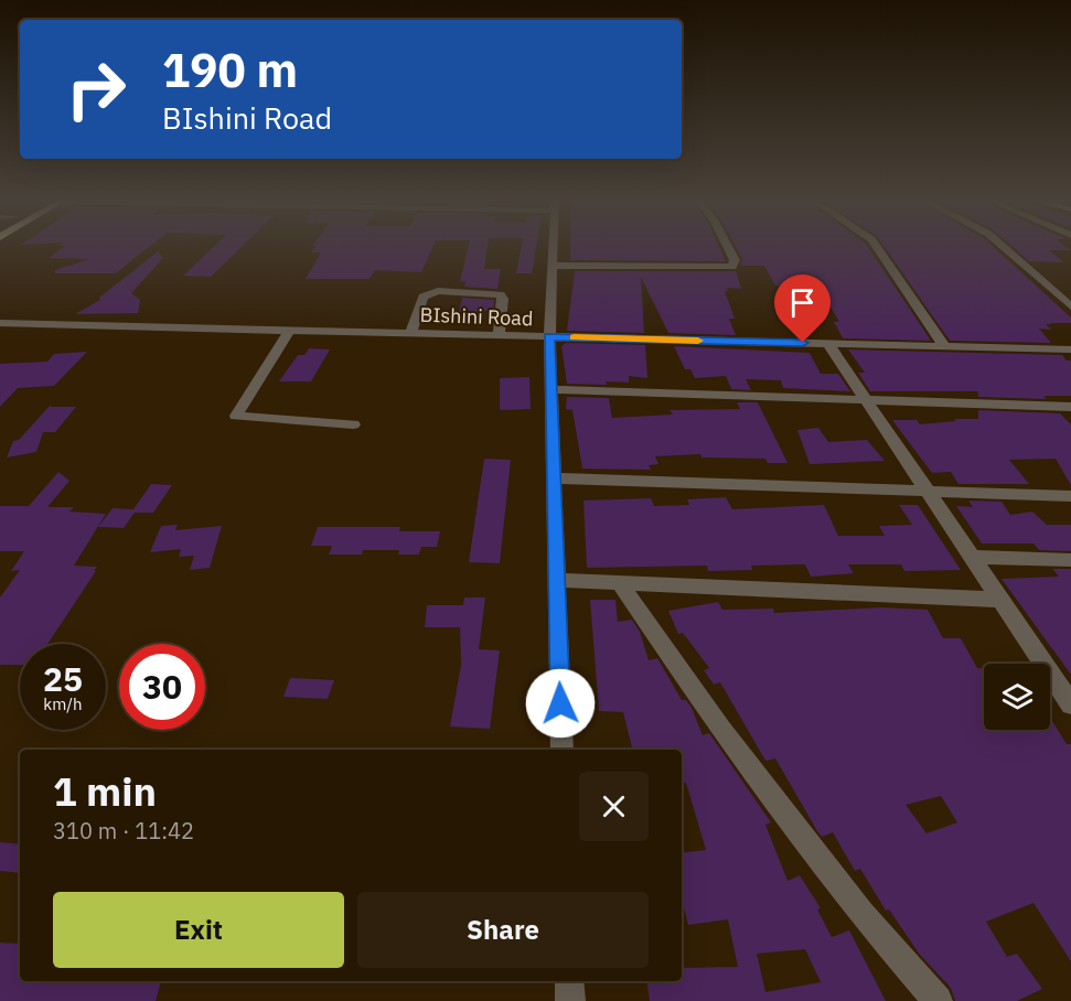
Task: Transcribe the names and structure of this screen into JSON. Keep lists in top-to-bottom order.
{
  "streets": {
    "street": ["BIshini Road"]
  },
  "page": {
    "turn": ["190 m", "BIshini Road"],
    "speed": "25 km/h",
    "limit": "30",
    "heading": ["1 min", "310 m · 11:42"],
    "buttons": ["Exit", "Share"]
  }
}
